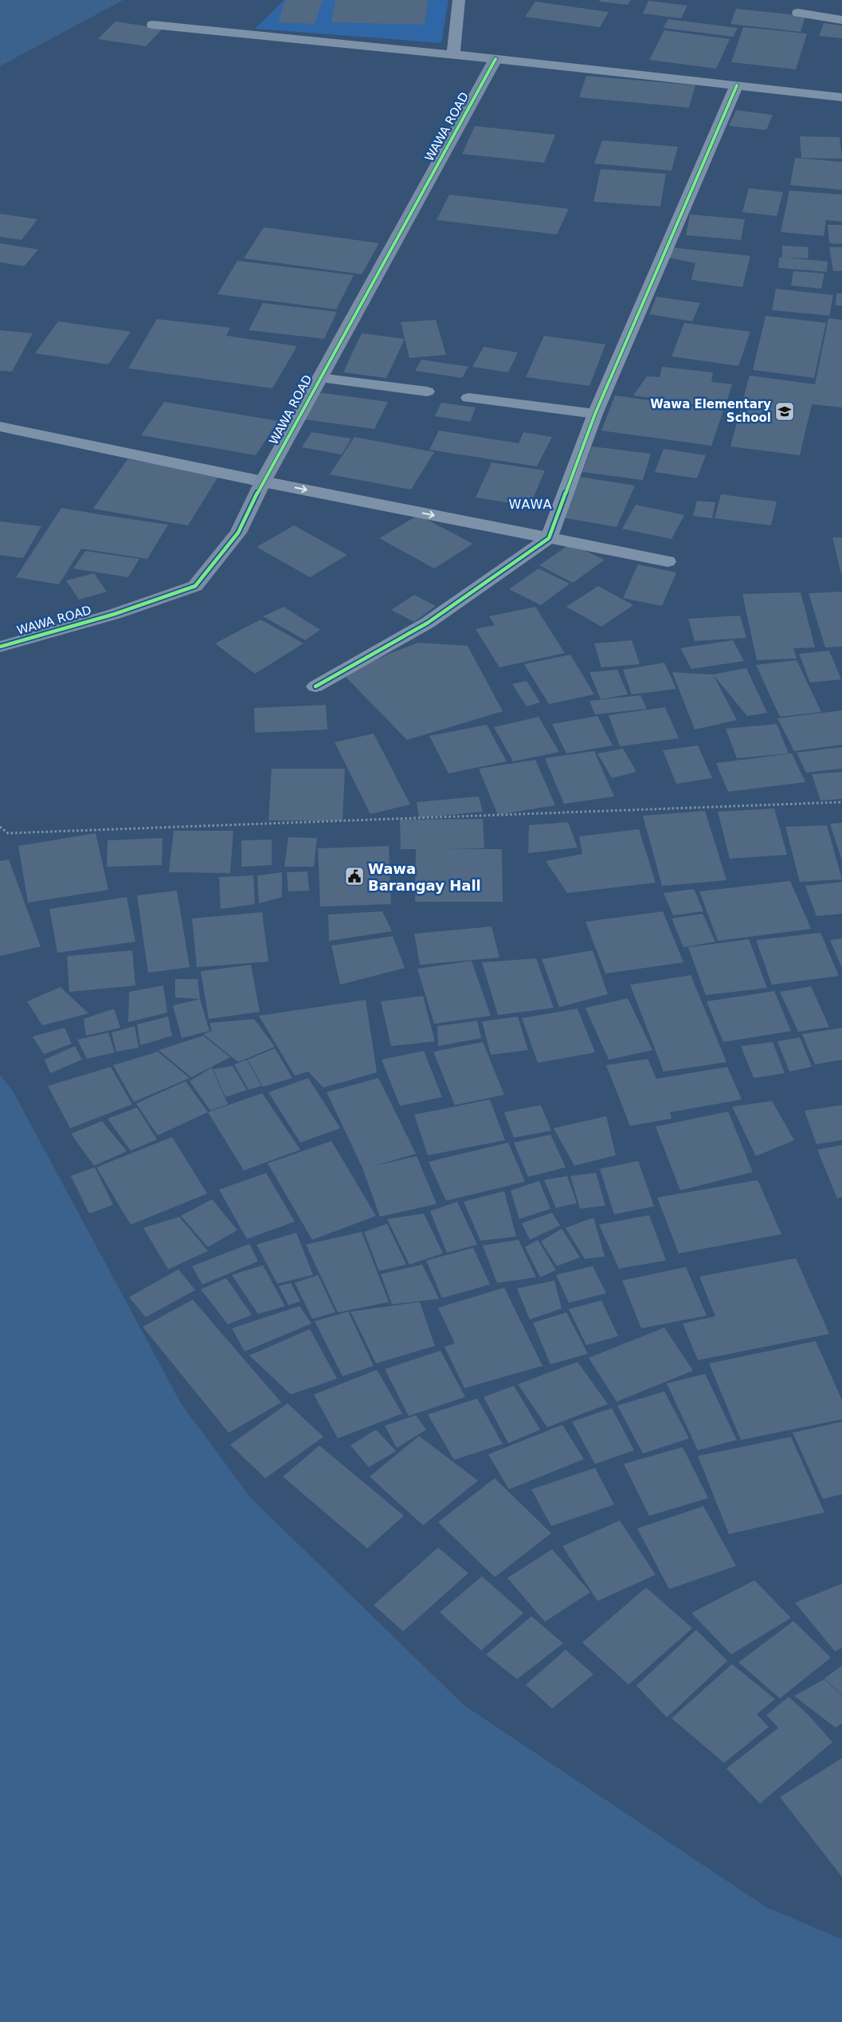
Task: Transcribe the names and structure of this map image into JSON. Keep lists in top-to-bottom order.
{
  "streets": {
    "street": ["WAWA ROAD"]
  },
  "districts": ["WAWA"],
  "places": {
    "school or university": ["Wawa Elementary School"],
    "public building": ["Wawa Barangay Hall"]
  }
}
